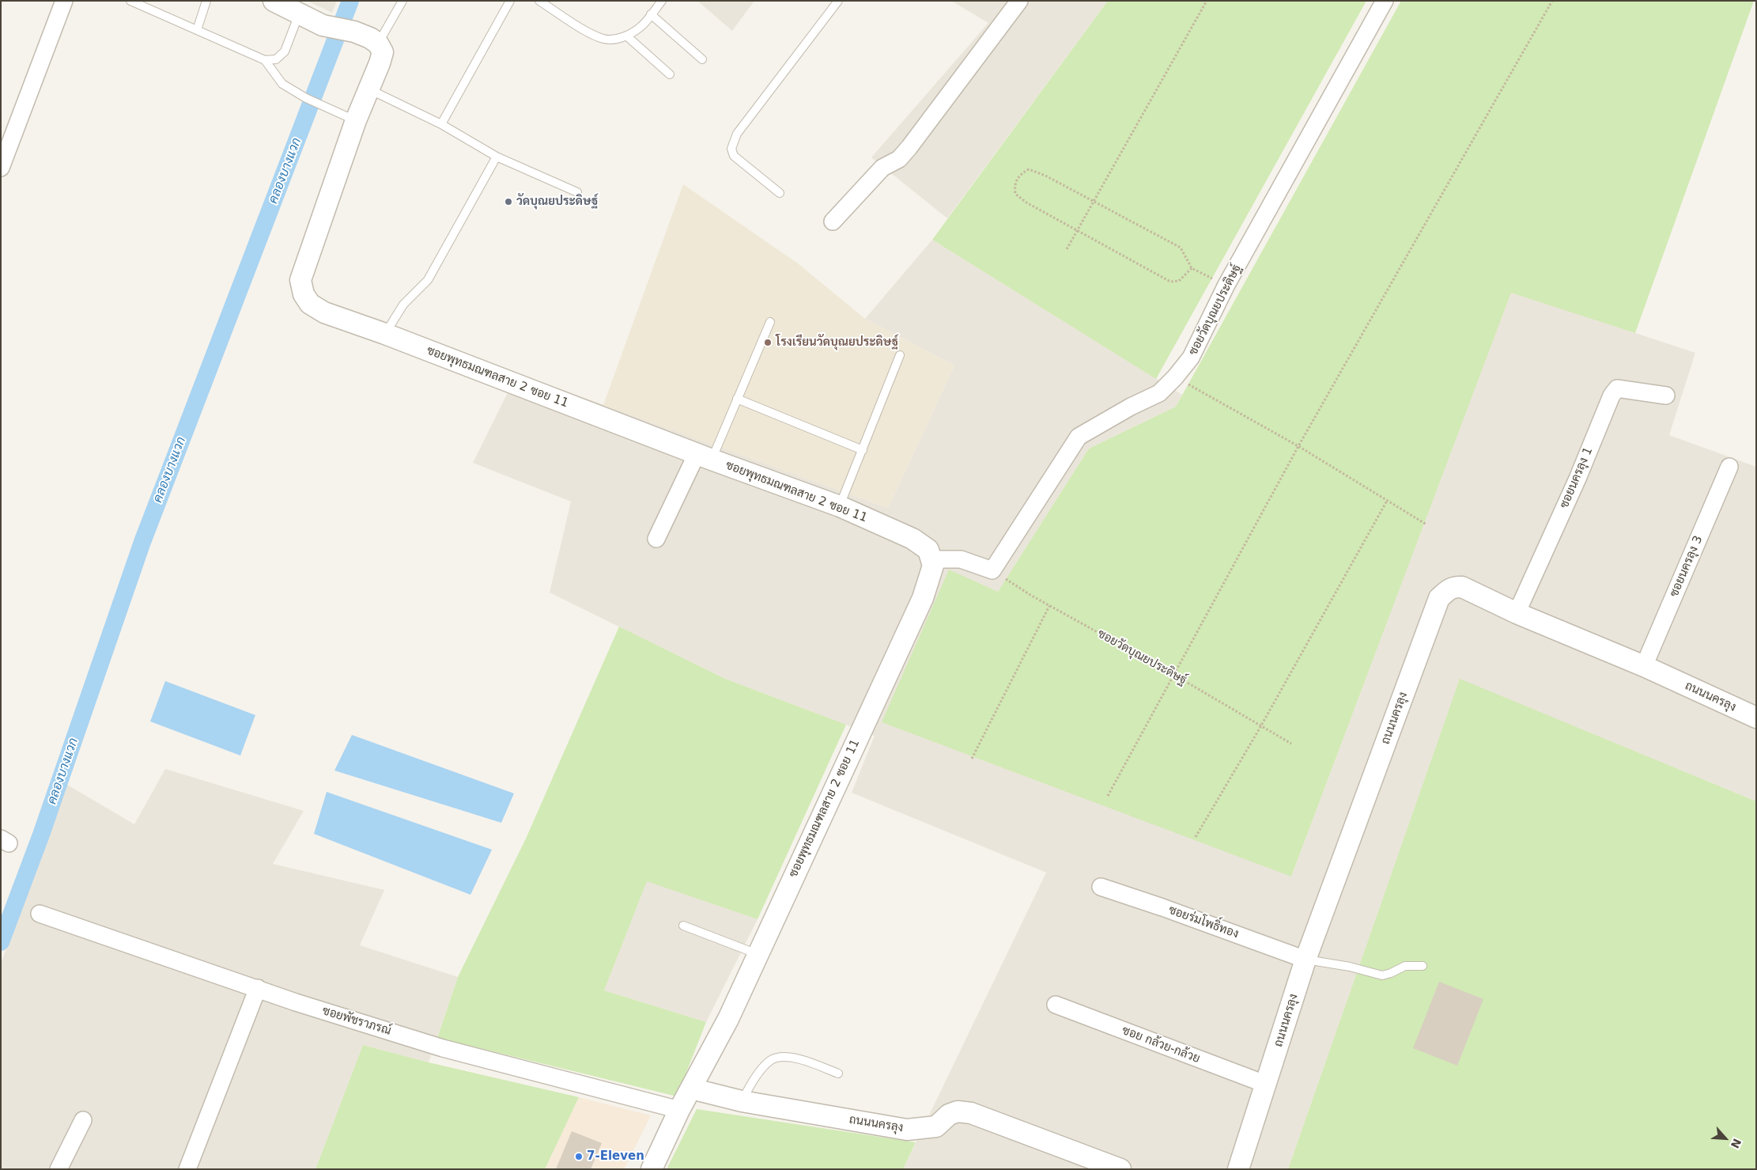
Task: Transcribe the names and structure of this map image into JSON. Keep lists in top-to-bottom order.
{
  "streets": {
    "street": [
      "ซอยวัดบุณยประดิษฐ์",
      "ซอยพุทธมณฑลสาย 2 ซอย 11",
      "ซอยนครลุง 1",
      "ซอยนครลุง 3",
      "ถนนนครลุง",
      "ซอยร่มโพธิ์ทอง",
      "ซอยพัชราภรณ์",
      "ซอย กล้วย-กล้วย"
    ]
  },
  "crossings": [
    ["ซอยพุทธมณฑลสาย 2 ซอย 11", "ถนนนครลุง"],
    ["ซอยพุทธมณฑลสาย 2 ซอย 11", "ซอยพัชราภรณ์"],
    ["ซอยนครลุง 1", "ถนนนครลุง"],
    ["ซอยนครลุง 3", "ถนนนครลุง"],
    ["ถนนนครลุง", "ซอยร่มโพธิ์ทอง"],
    ["ถนนนครลุง", "ซอย กล้วย-กล้วย"]
  ],
  "water": ["คลองบางแวก"],
  "places": ["วัดบุณยประดิษฐ์", "โรงเรียนวัดบุณยประดิษฐ์", "7-Eleven"],
  "north": "bottom right"
}
